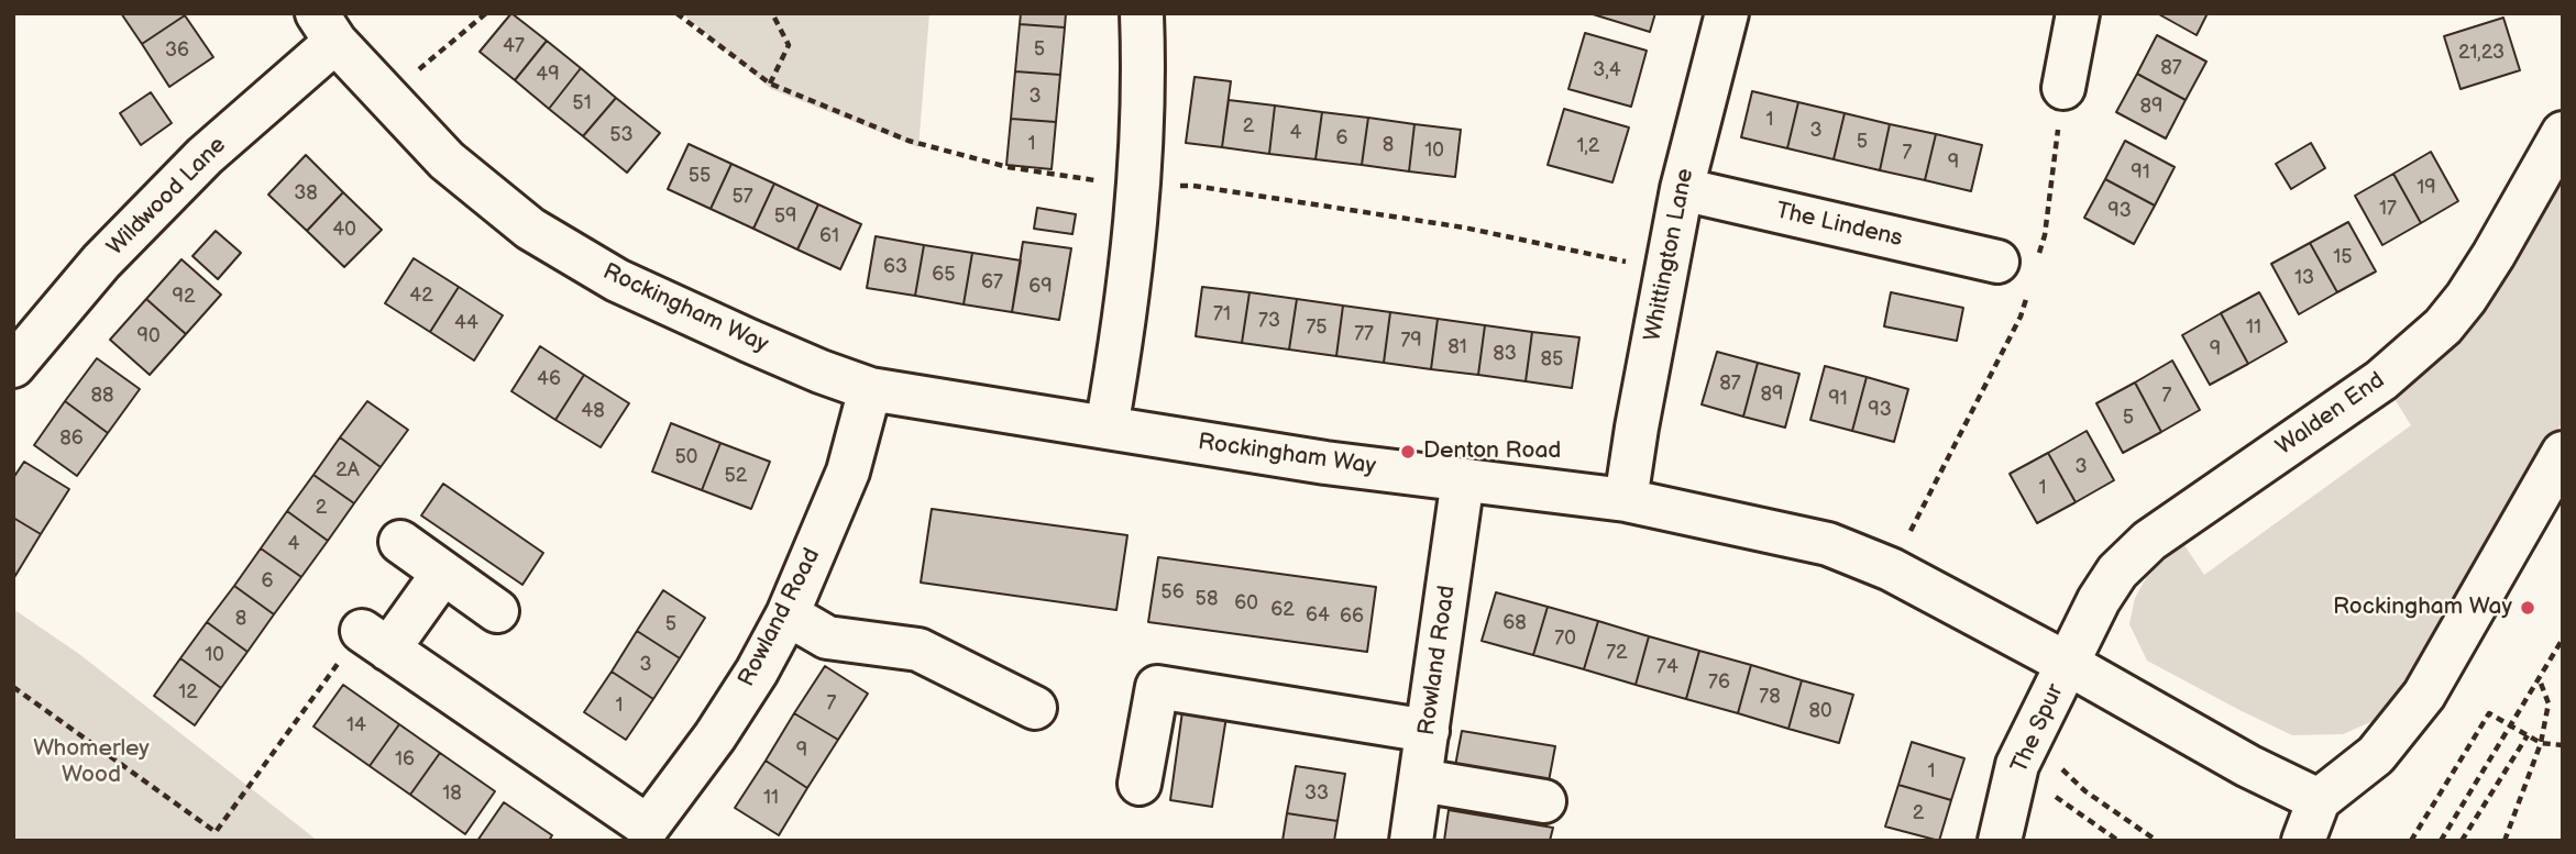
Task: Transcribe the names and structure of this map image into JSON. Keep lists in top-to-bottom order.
{
  "streets": {
    "street": [
      "Wildwood Lane",
      "The Lindens",
      "Whittington Lane",
      "Rockingham Way",
      "Walden End",
      "Rowland Road",
      "The Spur"
    ]
  },
  "crossings": [
    ["Wildwood Lane", "Rockingham Way"],
    ["The Lindens", "Whittington Lane"],
    ["Whittington Lane", "Rockingham Way"],
    ["Rockingham Way", "Walden End"],
    ["Rockingham Way", "Rowland Road"],
    ["Rockingham Way", "The Spur"],
    ["Walden End", "The Spur"]
  ],
  "parks": ["Whomerley Wood"],
  "places": ["Denton Road", "Rockingham Way"],
  "house_numbers": [
    "47",
    "5",
    "36",
    "21,23",
    "87",
    "3,4",
    "49",
    "3",
    "51",
    "89",
    "1",
    "2",
    "3",
    "4",
    "53",
    "6",
    "5",
    "1",
    "8",
    "1,2",
    "10",
    "7",
    "9",
    "91",
    "55",
    "19",
    "38",
    "57",
    "17",
    "93",
    "59",
    "40",
    "61",
    "15",
    "63",
    "65",
    "13",
    "67",
    "69",
    "42",
    "92",
    "71",
    "73",
    "44",
    "75",
    "11",
    "77",
    "90",
    "79",
    "81",
    "9",
    "83",
    "85",
    "46",
    "87",
    "89",
    "88",
    "7",
    "91",
    "93",
    "48",
    "5",
    "86",
    "50",
    "3",
    "2A",
    "52",
    "1",
    "2",
    "4",
    "6",
    "56",
    "58",
    "60",
    "62",
    "64",
    "66",
    "8",
    "68",
    "5",
    "70",
    "72",
    "10",
    "3",
    "74",
    "76",
    "12",
    "78",
    "7",
    "1",
    "80",
    "14",
    "9",
    "16",
    "1",
    "18",
    "33",
    "11",
    "2"
  ]
}
